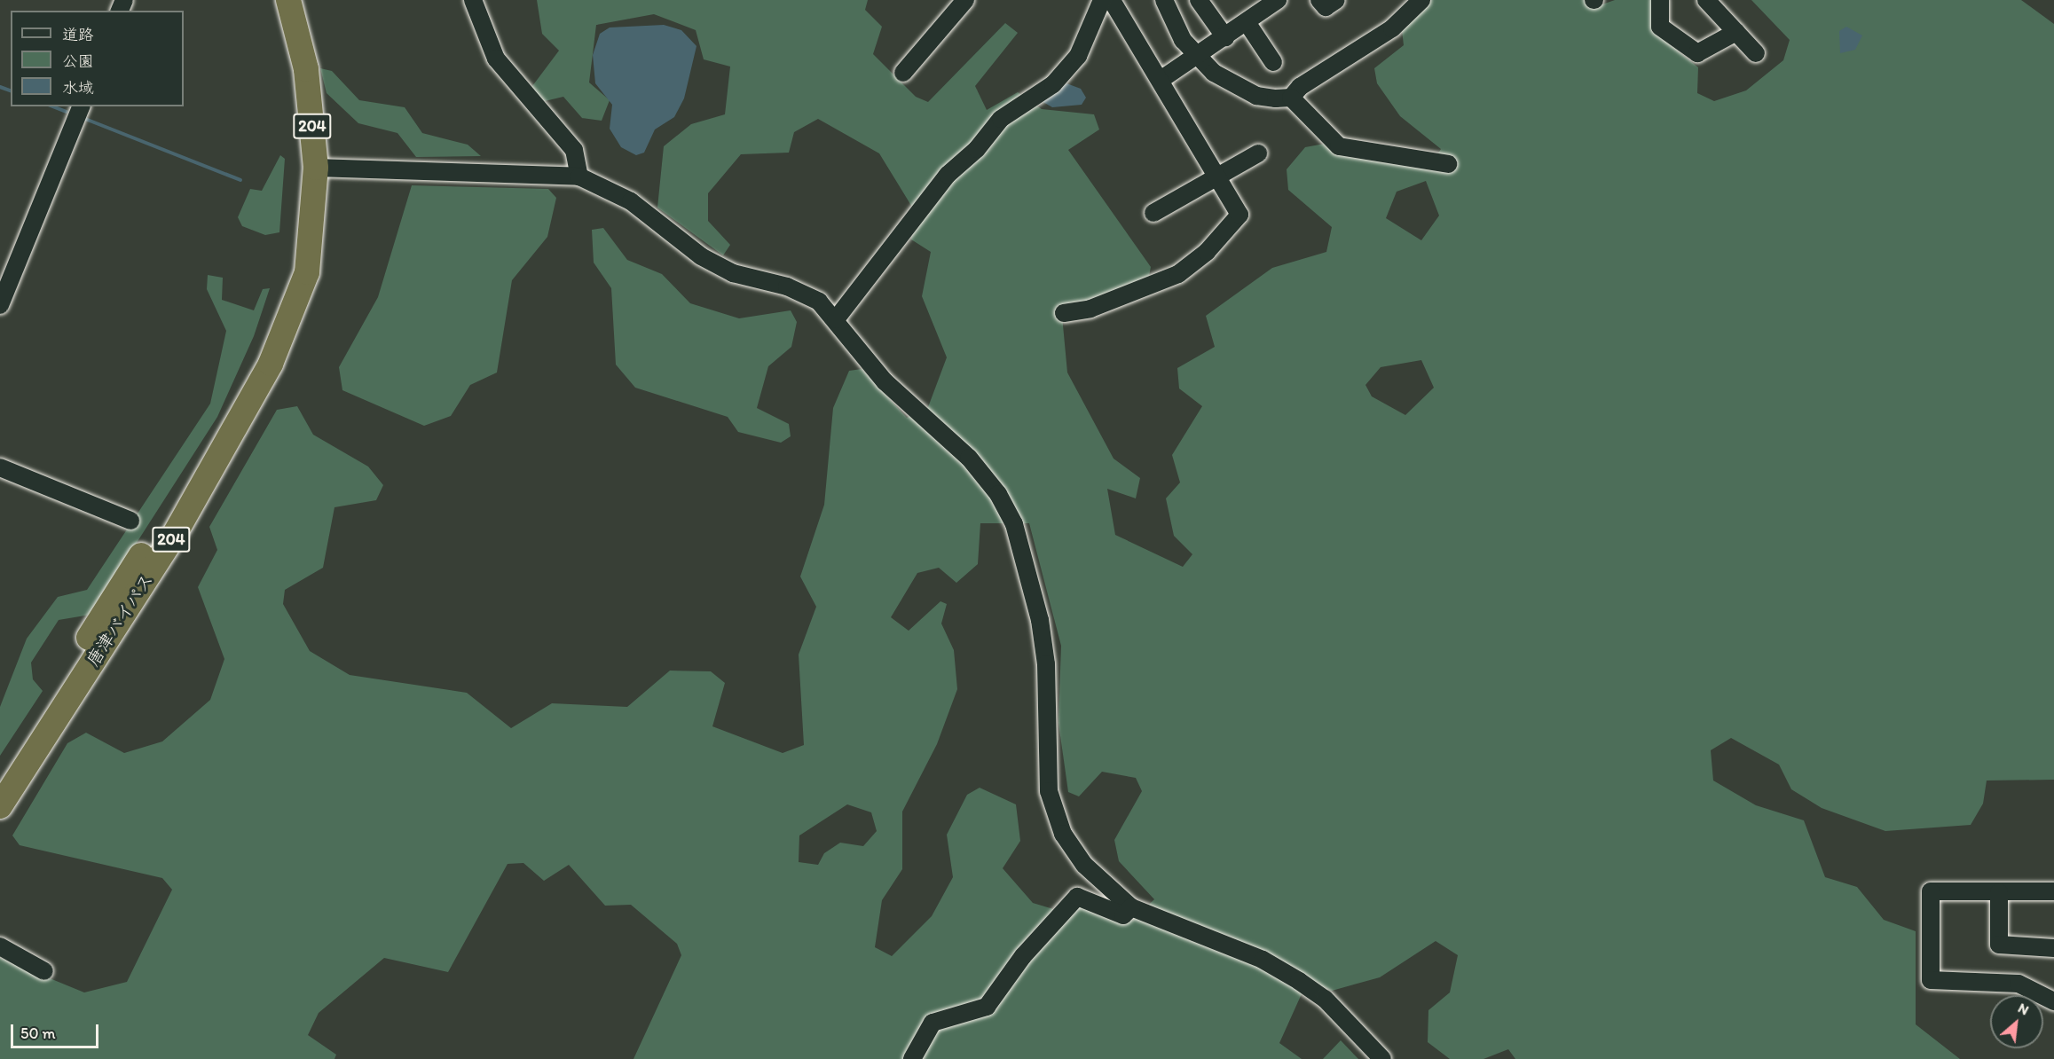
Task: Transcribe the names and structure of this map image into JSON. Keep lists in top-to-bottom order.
{
  "streets": {
    "highway": ["204", "唐津バイパス"]
  },
  "legend": ["道路", "公園", "水域"],
  "scale_bar": "50 m",
  "north": "top right"
}
